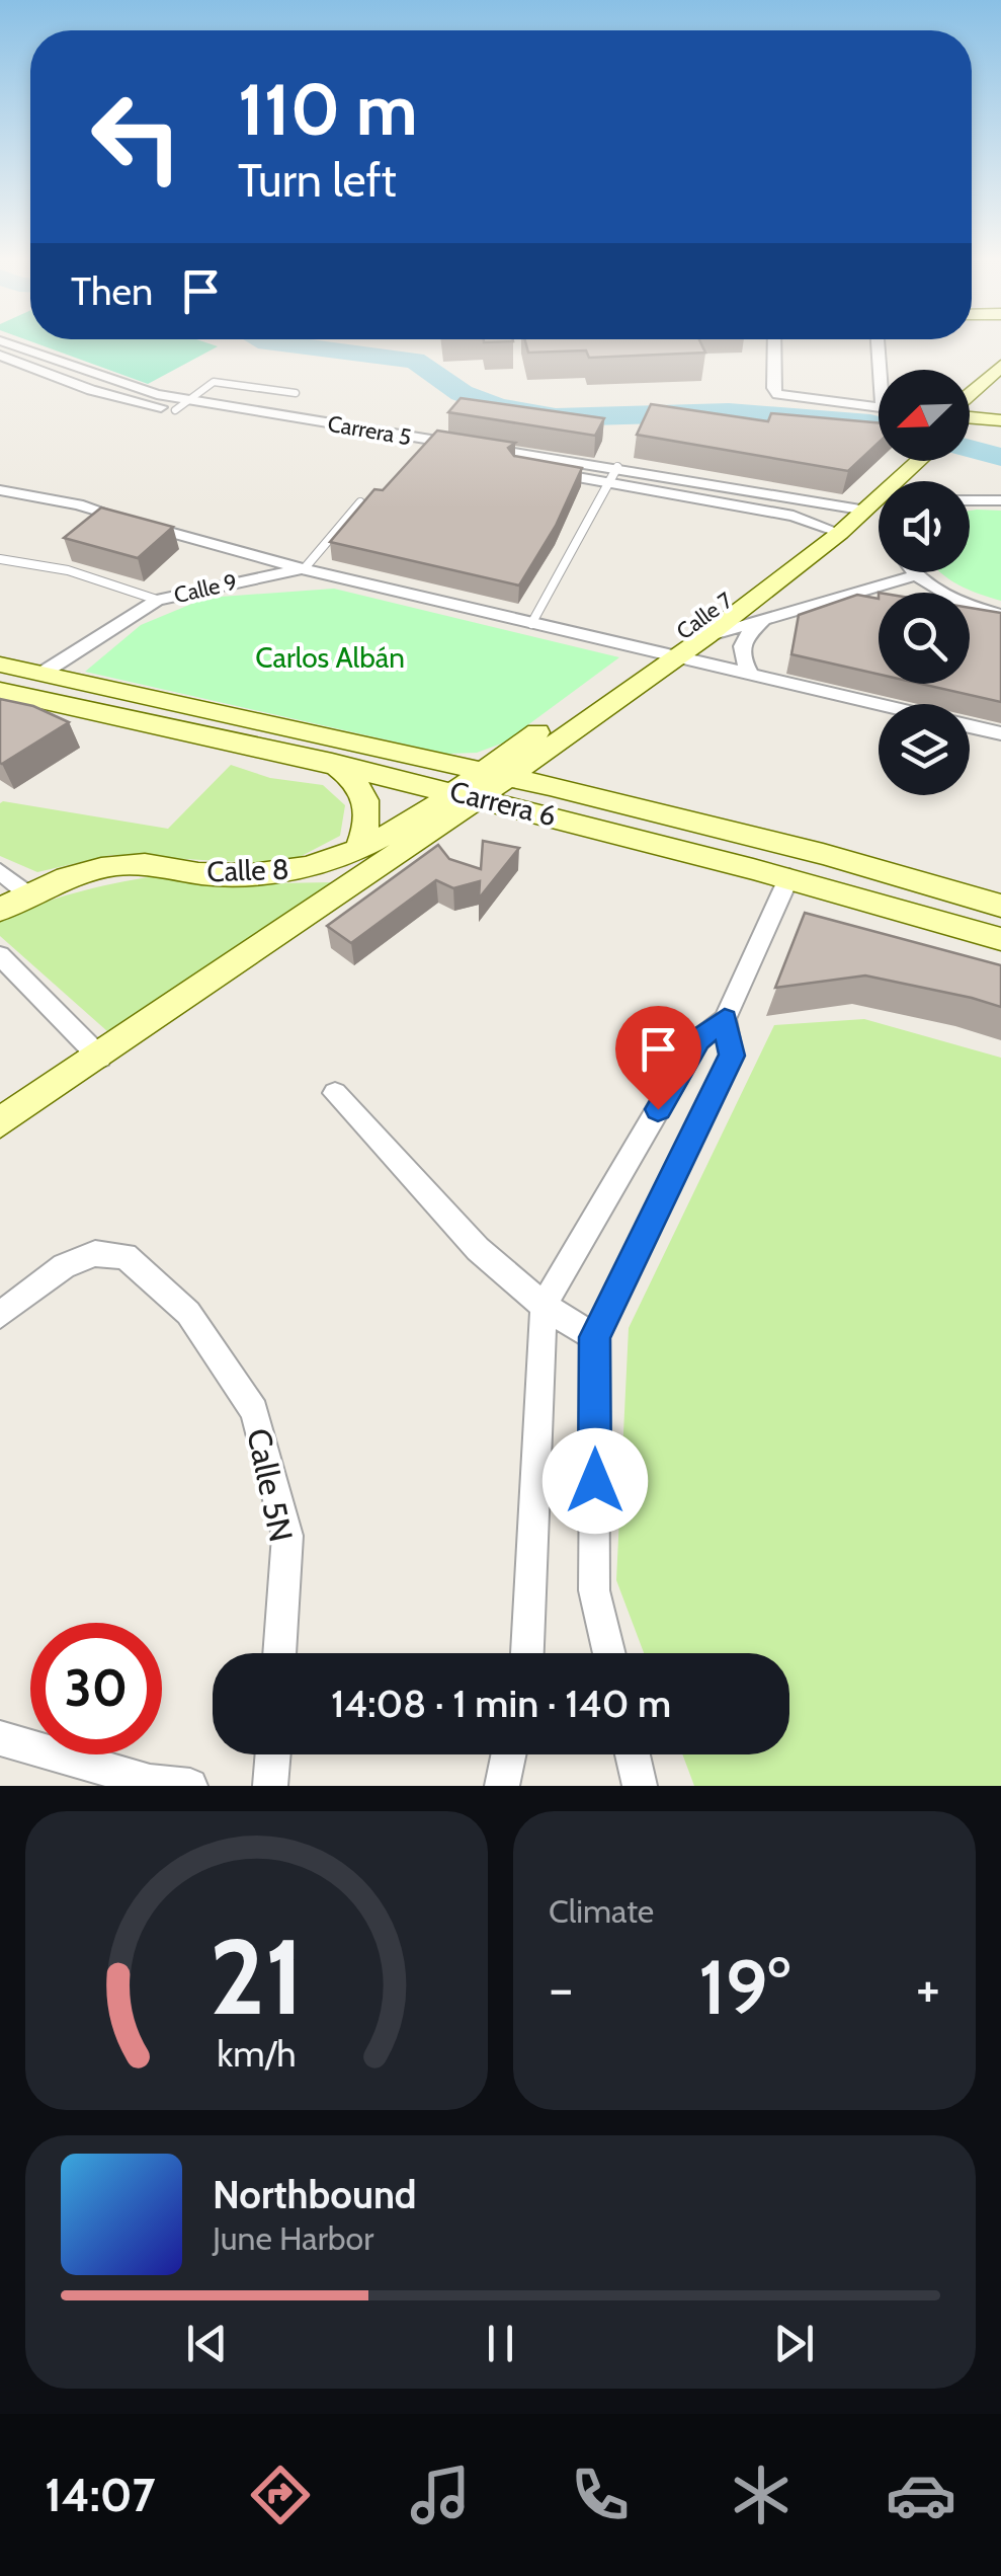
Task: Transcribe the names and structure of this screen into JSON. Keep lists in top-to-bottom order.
{
  "streets": {
    "main road": ["Calle 7", "Carrera 6", "Calle 8"],
    "street": ["Carrera 5", "Calle 9", "Calle 5N"]
  },
  "crossings": [
    ["Carrera 5", "Calle 7"],
    ["Calle 9", "Carrera 6"],
    ["Calle 7", "Carrera 6"],
    ["Calle 7", "Calle 8"],
    ["Carrera 6", "Calle 8"]
  ],
  "parks": ["Carlos Albán"],
  "north": "bottom left",
  "page": {
    "turn": ["110 m", "Turn left"],
    "then": "Then",
    "limit": "30",
    "trip": "14:08 · 1 min · 140 m",
    "tile": "Climate",
    "heat": ["−", "19°", "+"],
    "song": ["Northbound", "June Harbor"],
    "tabs": "14:07",
    "gauge": ["21", "km/h"]
  }
}
